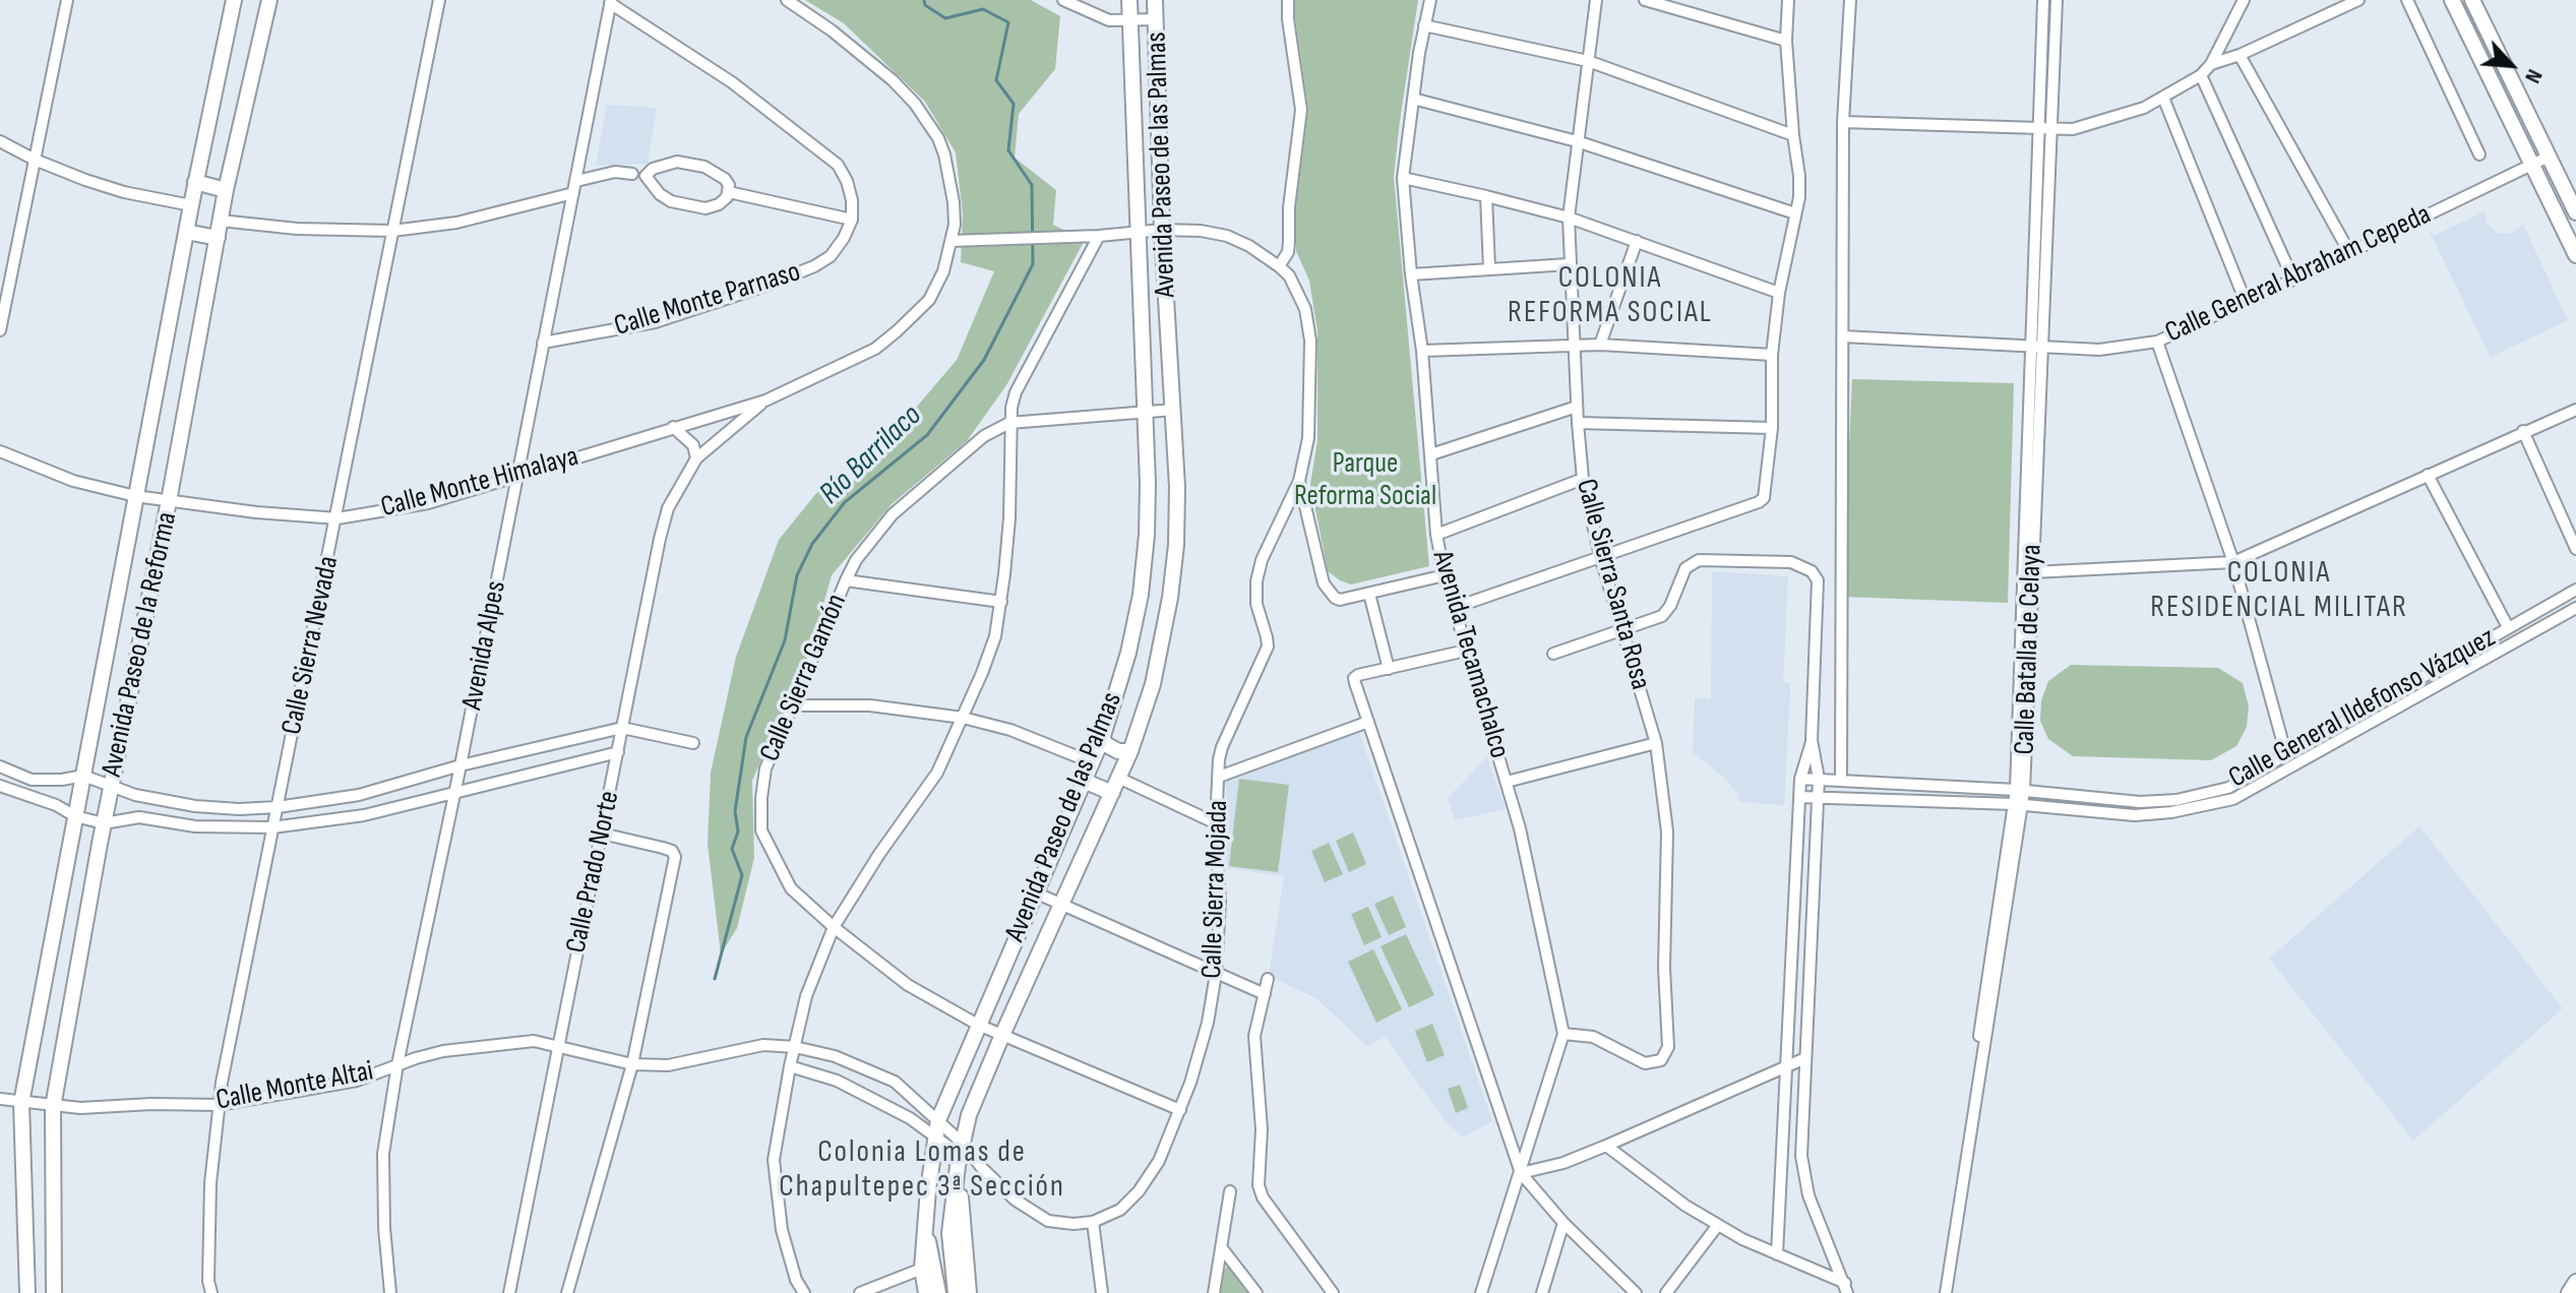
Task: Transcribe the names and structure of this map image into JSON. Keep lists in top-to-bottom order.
{
  "streets": {
    "main road": ["Avenida Paseo de las Palmas", "Avenida Paseo de la Reforma"],
    "street": [
      "Calle General Abraham Cepeda",
      "Calle Monte Parnaso",
      "Calle Monte Himalaya",
      "Calle Sierra Santa Rosa",
      "Calle Sierra Nevada",
      "Avenida Alpes",
      "Calle Batalla de Celaya",
      "Avenida Tecamachalco",
      "Calle Sierra Gamón",
      "Calle General Ildefonso Vázquez",
      "Calle Prado Norte",
      "Calle Sierra Mojada",
      "Calle Monte Altai"
    ]
  },
  "crossings": [
    ["Avenida Paseo de las Palmas", "Calle Sierra Gamón"],
    ["Calle General Abraham Cepeda", "Calle Batalla de Celaya"],
    ["Calle Monte Parnaso", "Avenida Alpes"],
    ["Calle Monte Himalaya", "Avenida Paseo de la Reforma"],
    ["Calle Monte Himalaya", "Calle Sierra Nevada"],
    ["Calle Monte Himalaya", "Avenida Alpes"],
    ["Calle Monte Himalaya", "Calle Prado Norte"],
    ["Calle Sierra Santa Rosa", "Avenida Tecamachalco"],
    ["Avenida Paseo de la Reforma", "Calle Monte Altai"],
    ["Calle Sierra Nevada", "Calle Monte Altai"],
    ["Avenida Alpes", "Calle Monte Altai"],
    ["Calle Batalla de Celaya", "Calle General Ildefonso Vázquez"],
    ["Calle Sierra Gamón", "Calle Sierra Mojada"],
    ["Calle Prado Norte", "Calle Monte Altai"]
  ],
  "districts": ["COLONIA REFORMA SOCIAL", "COLONIA RESIDENCIAL MILITAR", "Colonia Lomas de Chapultepec 3ª Sección"],
  "water": ["Río Barrilaco"],
  "parks": ["Parque Reforma Social"],
  "north": "bottom right"
}
